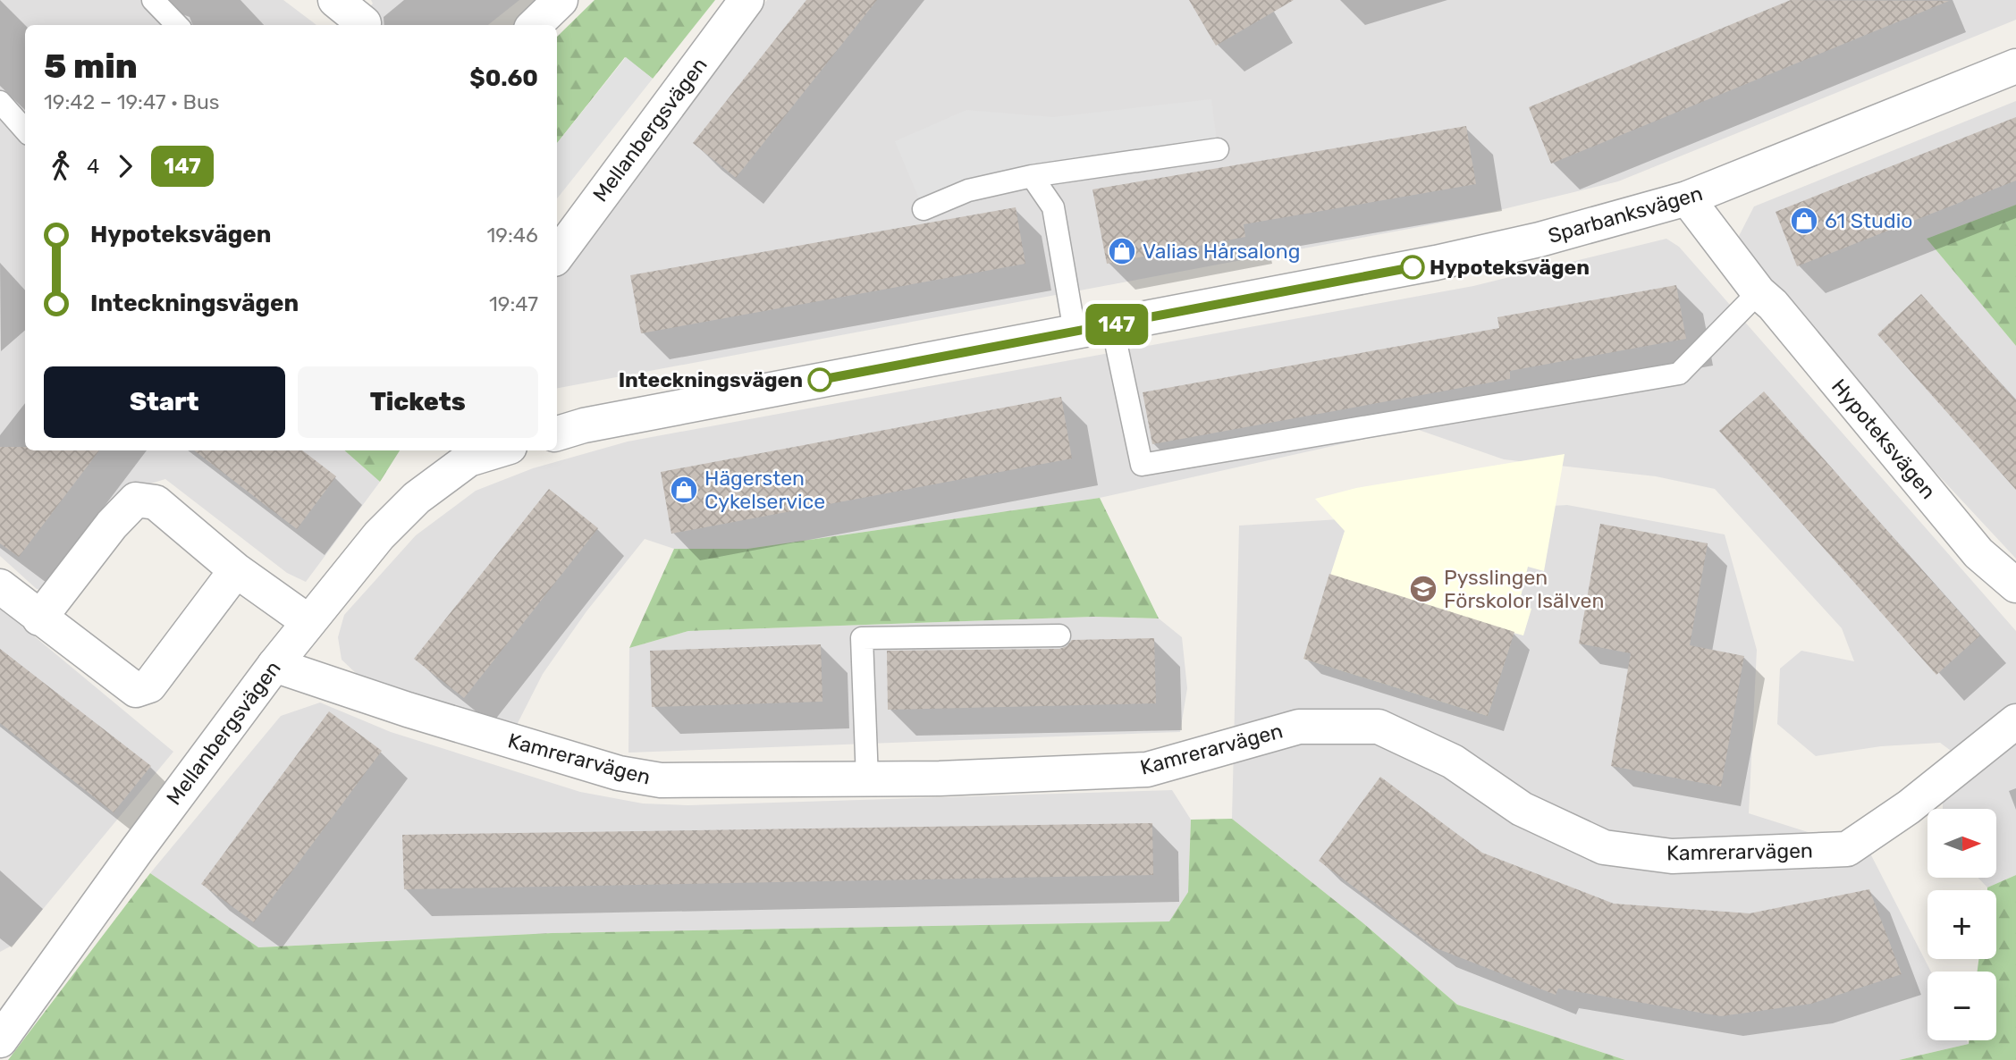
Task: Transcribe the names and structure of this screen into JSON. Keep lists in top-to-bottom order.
{
  "streets": {
    "street": [
      "Mellanbergsvägen",
      "Sparbanksvägen",
      "Hypoteksvägen",
      "Kamrerarvägen"
    ]
  },
  "crossings": [
    ["Mellanbergsvägen", "Kamrerarvägen"],
    ["Sparbanksvägen", "Hypoteksvägen"]
  ],
  "places": {
    "shop": ["61 Studio", "Valias Hårsalong", "Hägersten Cykelservice"],
    "other": ["Hypoteksvägen", "Inteckningsvägen"],
    "school or university": ["Pysslingen Förskolor Isälven"]
  },
  "lines": ["bus line 147"],
  "north": "right",
  "page": {
    "on_map": "147",
    "heading": ["5 min", "19:42 – 19:47 · Bus", "$0.60"],
    "legs": ["4", "147"],
    "list": [
      {
        "name": "Hypoteksvägen",
        "value": "19:46"
      },
      {
        "name": "Inteckningsvägen",
        "value": "19:47"
      }
    ],
    "buttons": ["Start", "Tickets"],
    "map_buttons": ["+", "−"]
  }
}
